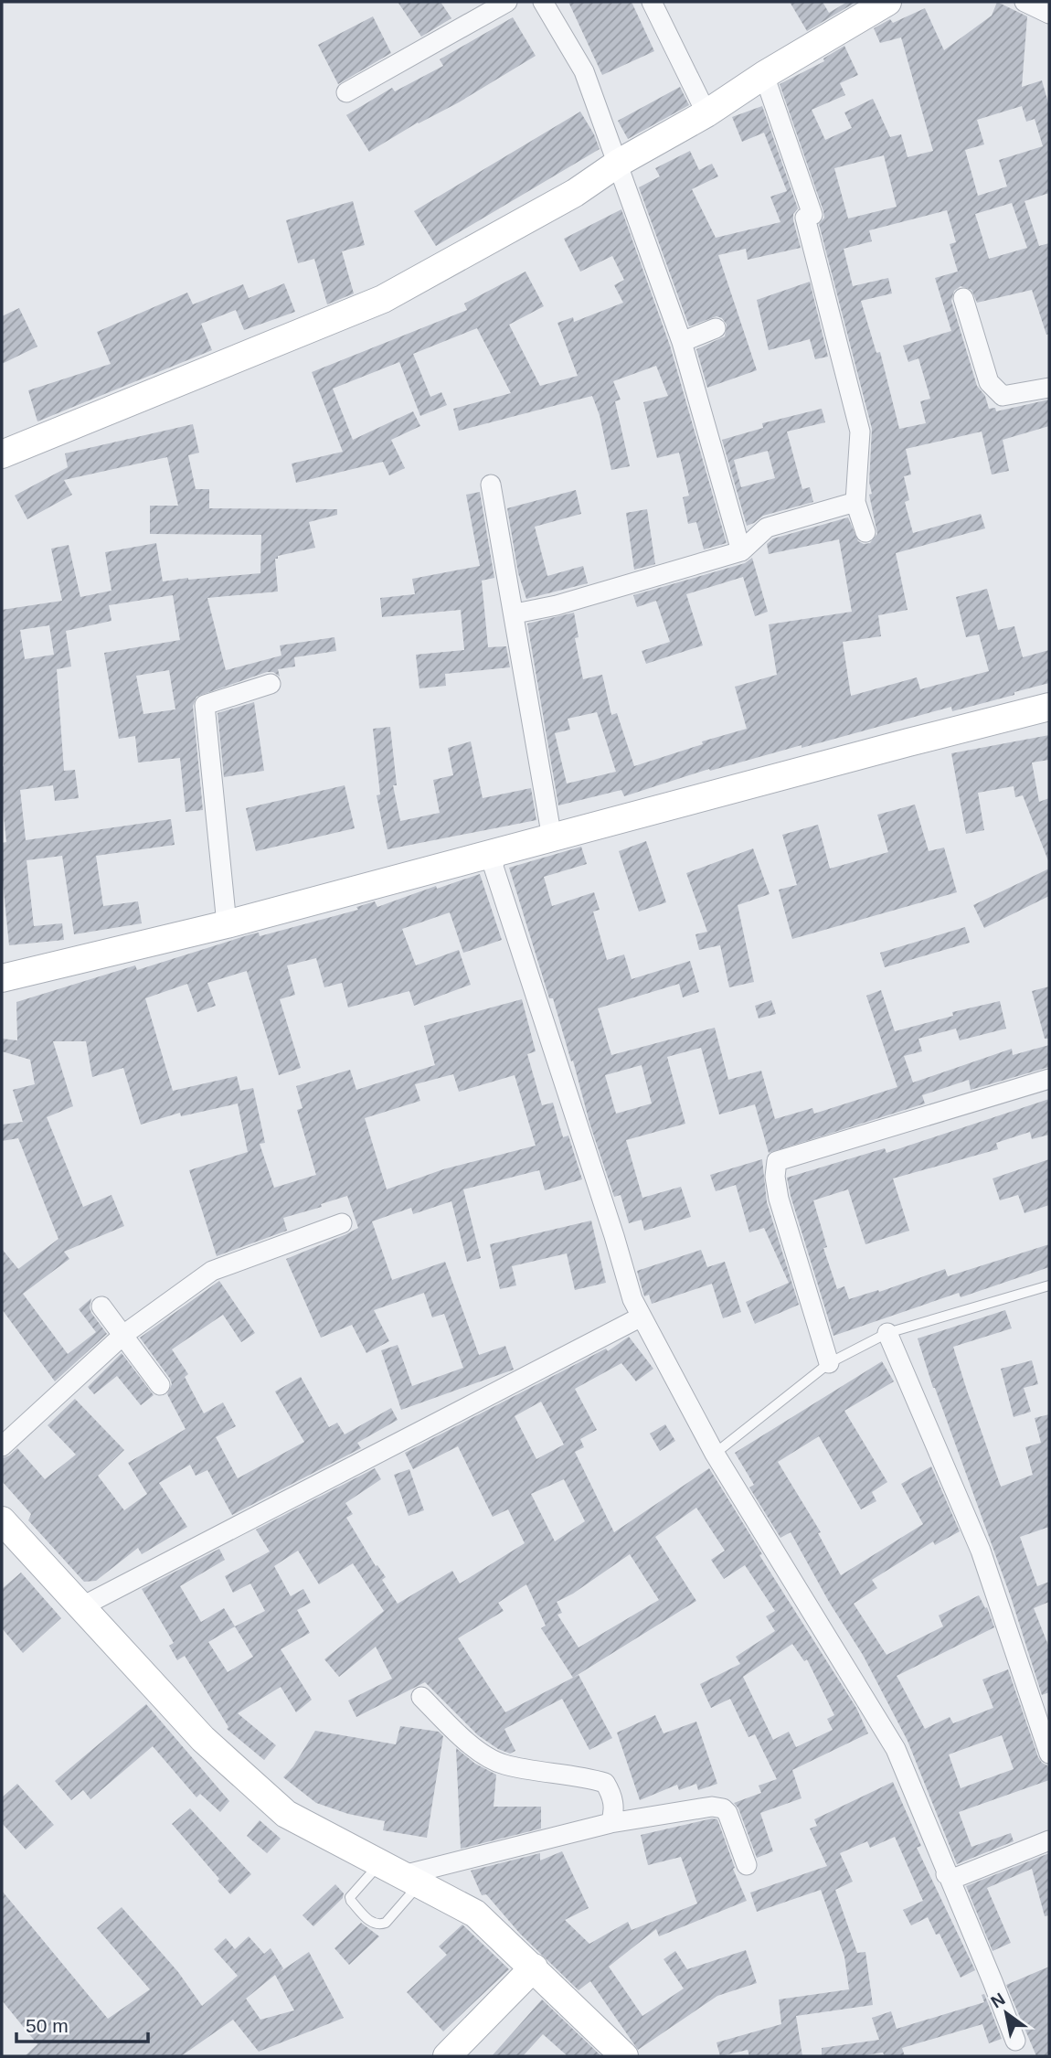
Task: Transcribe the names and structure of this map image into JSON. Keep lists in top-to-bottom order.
{
  "scale_bar": "50 m",
  "north": "top left"
}
